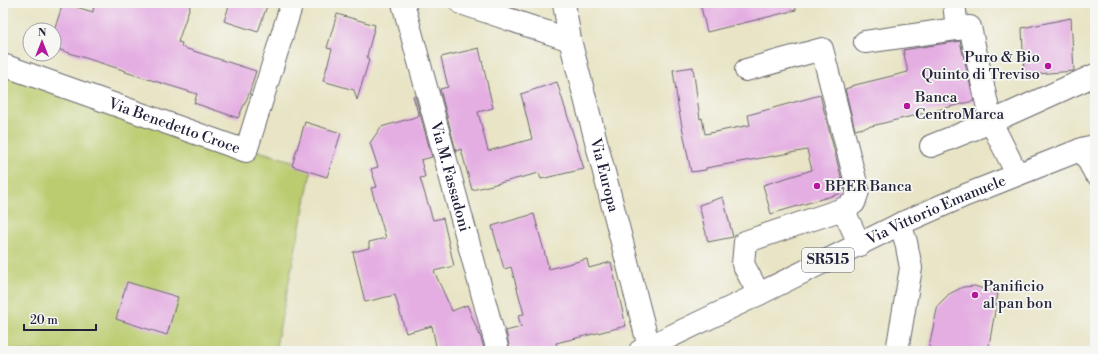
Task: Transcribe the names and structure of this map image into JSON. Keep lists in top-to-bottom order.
{
  "streets": {
    "street": [
      "Via Benedetto Croce",
      "Via Europa",
      "Via M. Fassadoni",
      "Via Vittorio Emanuele",
      "SR515"
    ]
  },
  "crossings": [
    ["Via Europa", "Via Vittorio Emanuele"]
  ],
  "places": [
    "Puro & Bio Quinto di Treviso",
    "Banca CentroMarca",
    "BPER Banca",
    "Panificio al pan bon"
  ],
  "scale_bar": "20 m",
  "north": "top"
}
